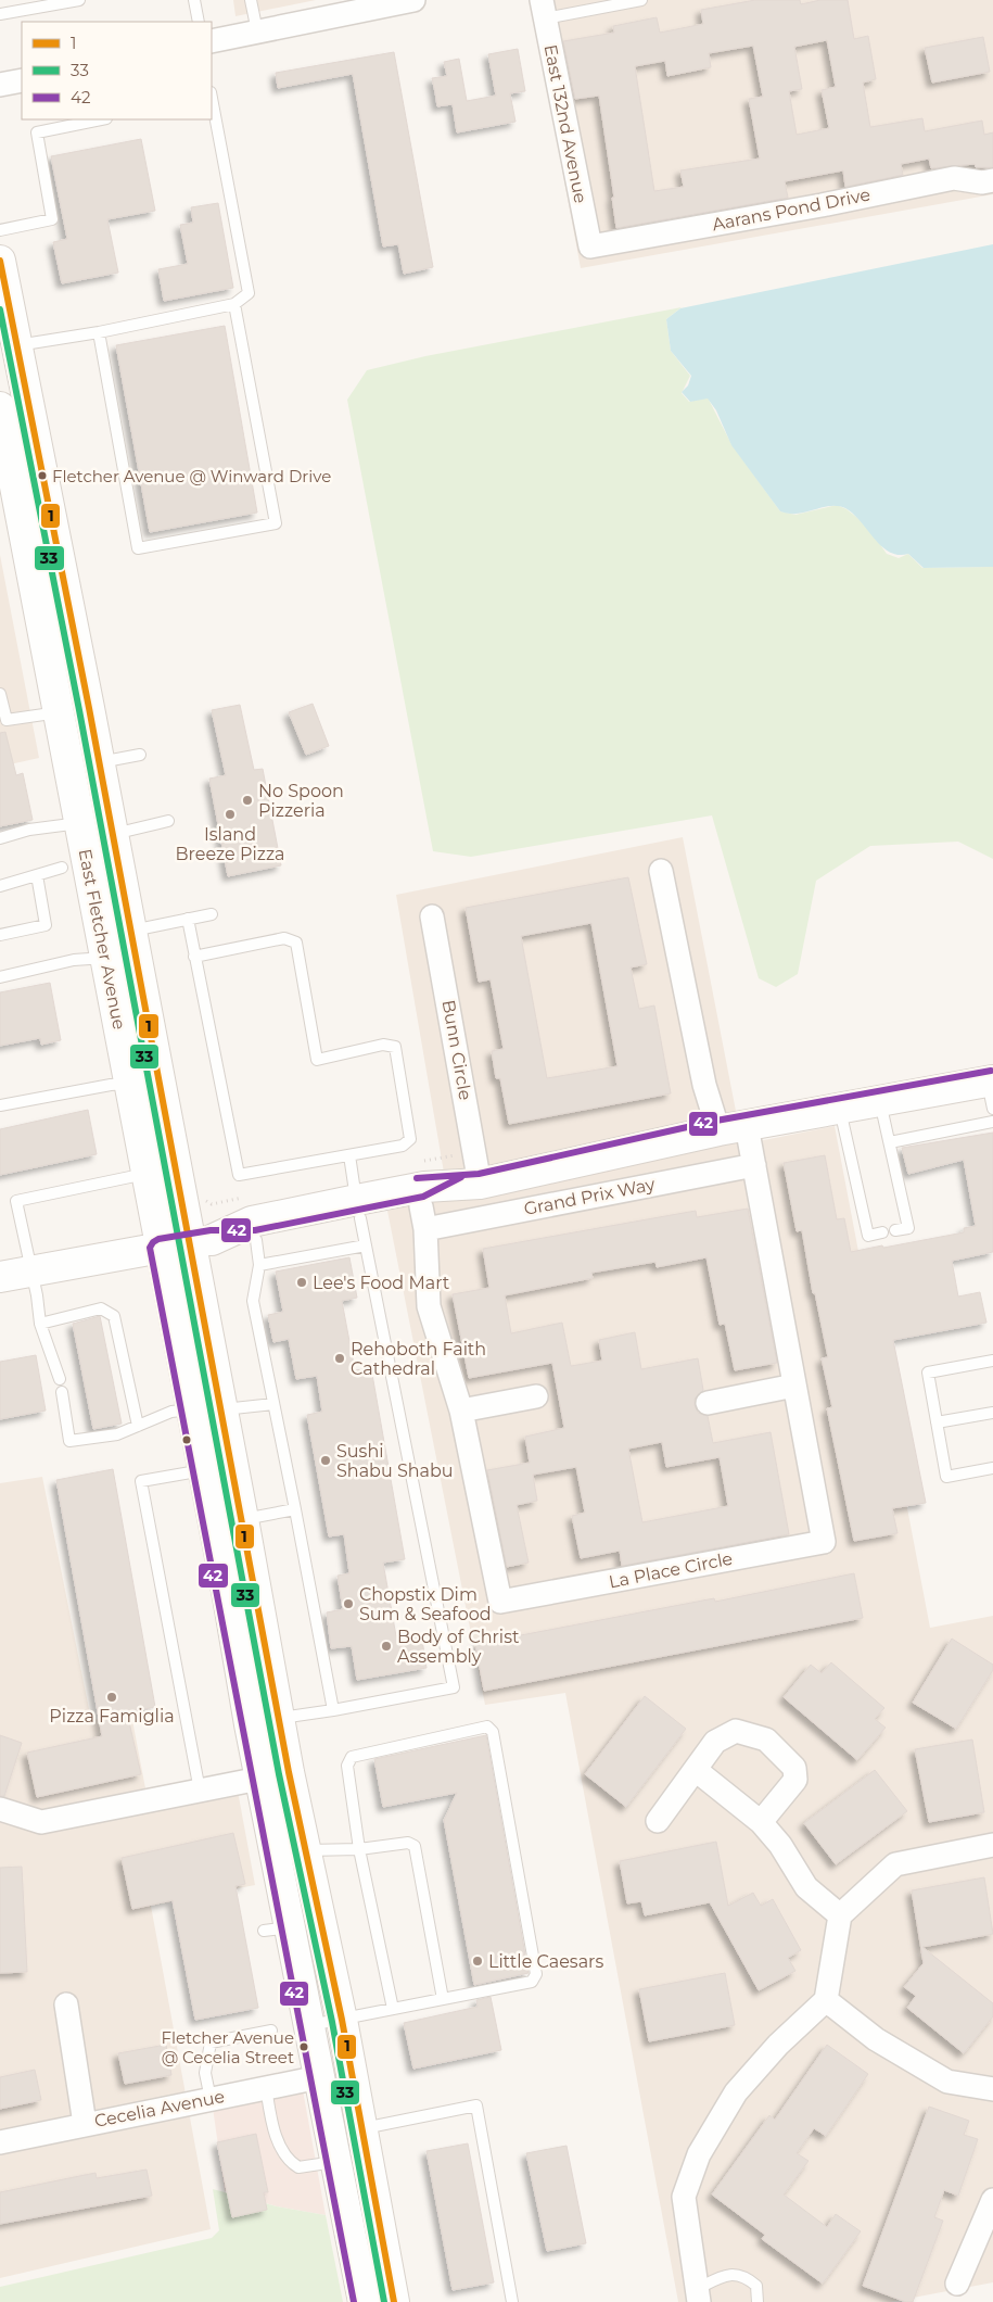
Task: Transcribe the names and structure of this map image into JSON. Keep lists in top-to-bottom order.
{
  "streets": {
    "main road": ["East Fletcher Avenue"],
    "street": [
      "East 132nd Avenue",
      "Aarans Pond Drive",
      "Bunn Circle",
      "Grand Prix Way",
      "La Place Circle",
      "Cecelia Avenue"
    ]
  },
  "crossings": [
    ["East 132nd Avenue", "Aarans Pond Drive"],
    ["East Fletcher Avenue", "Cecelia Avenue"],
    ["Grand Prix Way", "La Place Circle"]
  ],
  "places": [
    "Fletcher Avenue @ Winward Drive",
    "No Spoon Pizzeria",
    "Island Breeze Pizza",
    "Lee's Food Mart",
    "Rehoboth Faith Cathedral",
    "Sushi Shabu Shabu",
    "Chopstix Dim Sum & Seafood",
    "Body of Christ Assembly",
    "Pizza Famiglia",
    "Little Caesars",
    "Fletcher Avenue @ Cecelia Street"
  ],
  "lines": ["transit line 1", "transit line 33", "transit line 42"],
  "legend": ["1", "33", "42"]
}
